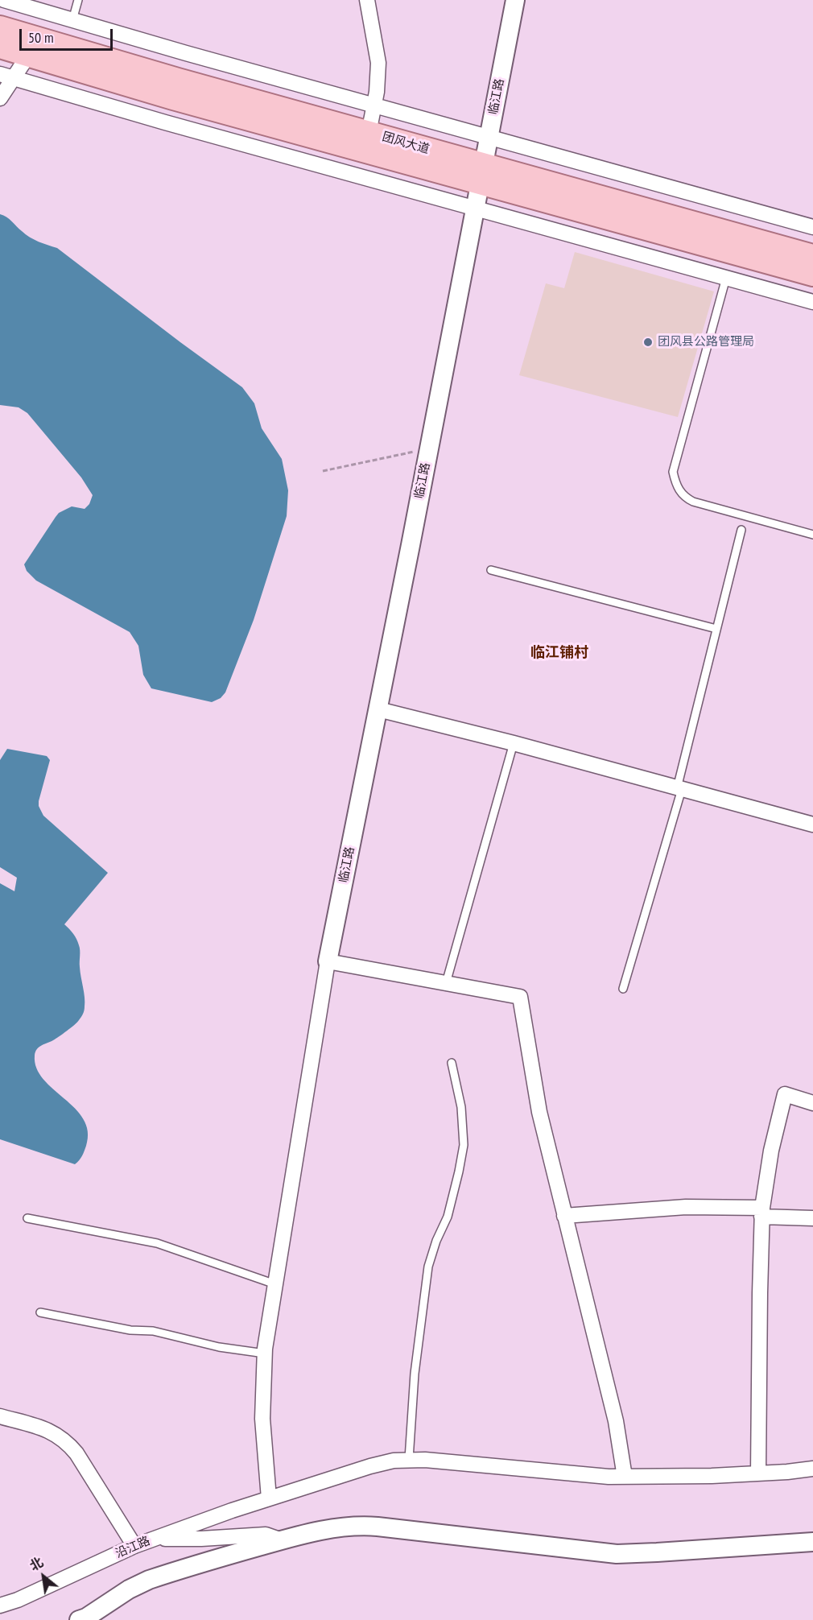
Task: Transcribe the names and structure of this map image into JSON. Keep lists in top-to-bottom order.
{
  "streets": {
    "main road": ["团风大道"],
    "street": ["临江路", "沿江路"]
  },
  "crossings": [
    ["临江路", "团风大道"]
  ],
  "districts": ["临江铺村"],
  "places": ["团风县公路管理局"],
  "scale_bar": "50 m",
  "north": "top left"
}
